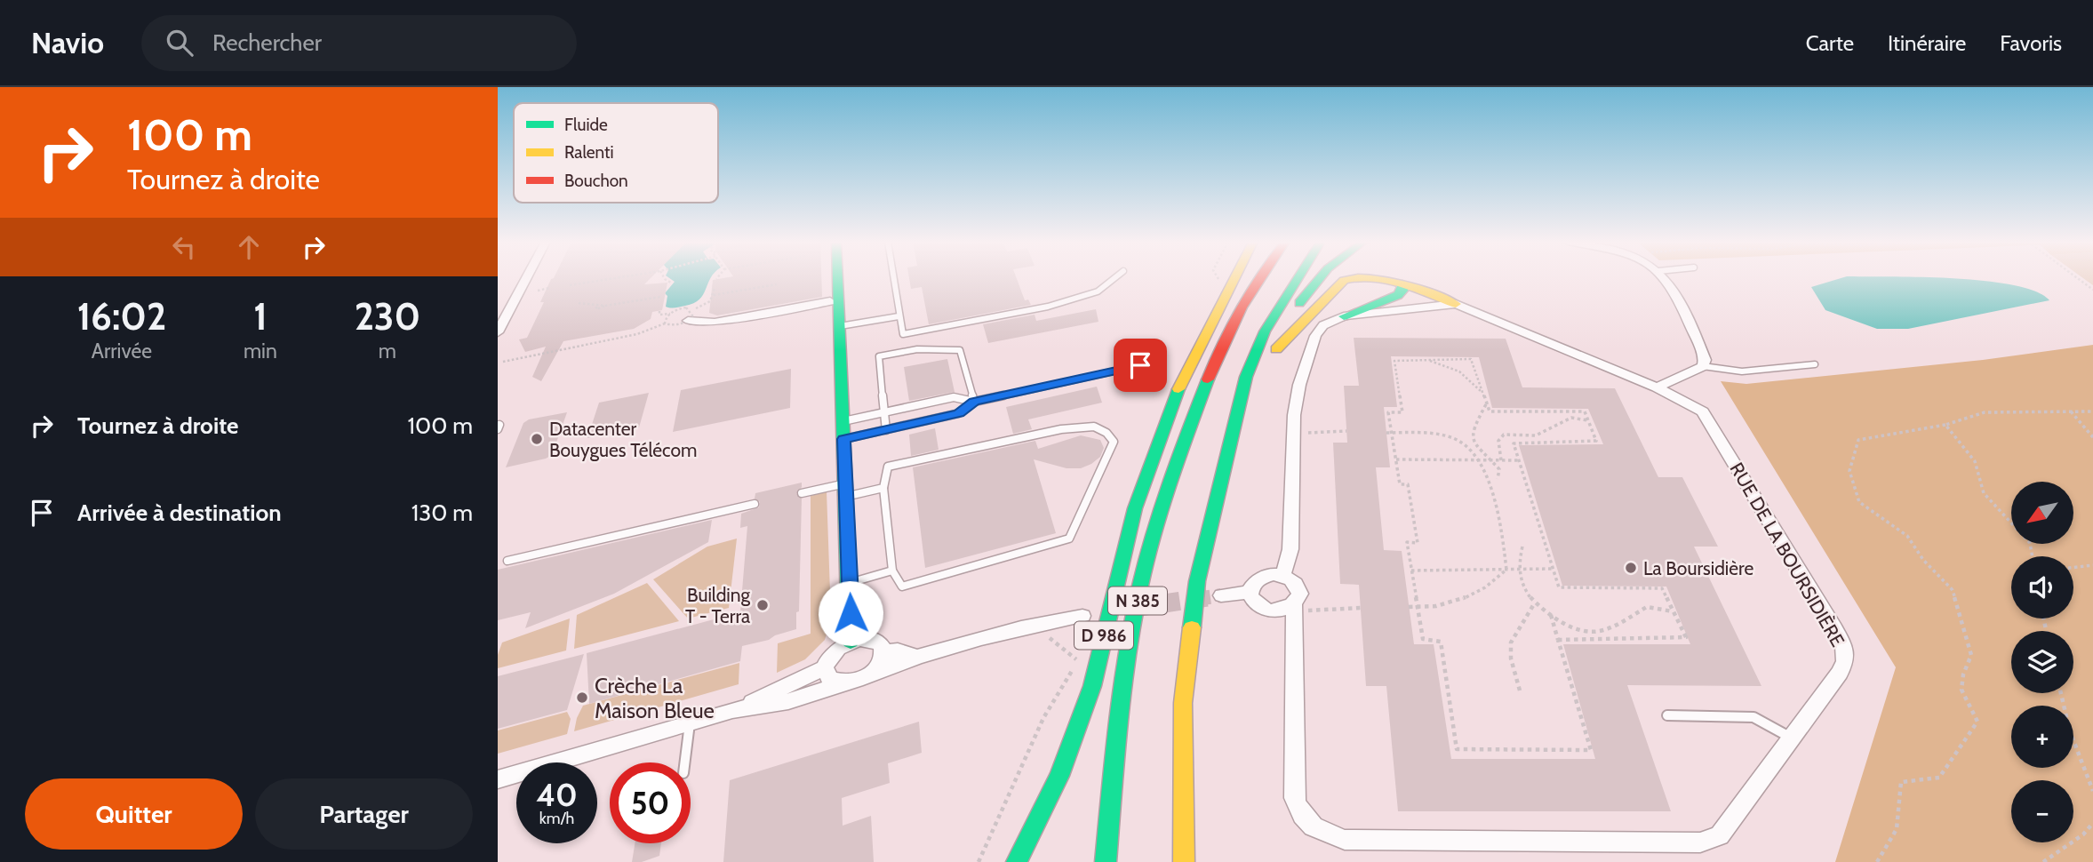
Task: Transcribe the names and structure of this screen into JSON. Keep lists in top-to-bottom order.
{
  "streets": {
    "main road": ["N 385", "D 986"],
    "street": ["RUE DE LA BOURSIDIÈRE"]
  },
  "places": [
    "Datacenter Bouygues Télécom",
    "La Boursidière",
    "Building T - Terra",
    "Crèche La Maison Bleue"
  ],
  "legend": ["Fluide", "Ralenti", "Bouchon"],
  "north": "bottom left",
  "page": {
    "header": "Navio",
    "search": "Rechercher",
    "nav": ["Carte", "Itinéraire", "Favoris"],
    "turn": ["100 m", "Tournez à droite"],
    "eta": [
      "16:02",
      "Arrivée",
      "1",
      "min",
      "230",
      "m"
    ],
    "list": [
      {
        "name": "Tournez à droite",
        "value": "100 m"
      },
      {
        "name": "Arrivée à destination",
        "value": "130 m"
      }
    ],
    "map_buttons": ["+", "−"],
    "speed": "40 km/h",
    "limit": "50",
    "buttons": ["Quitter", "Partager"]
  }
}
